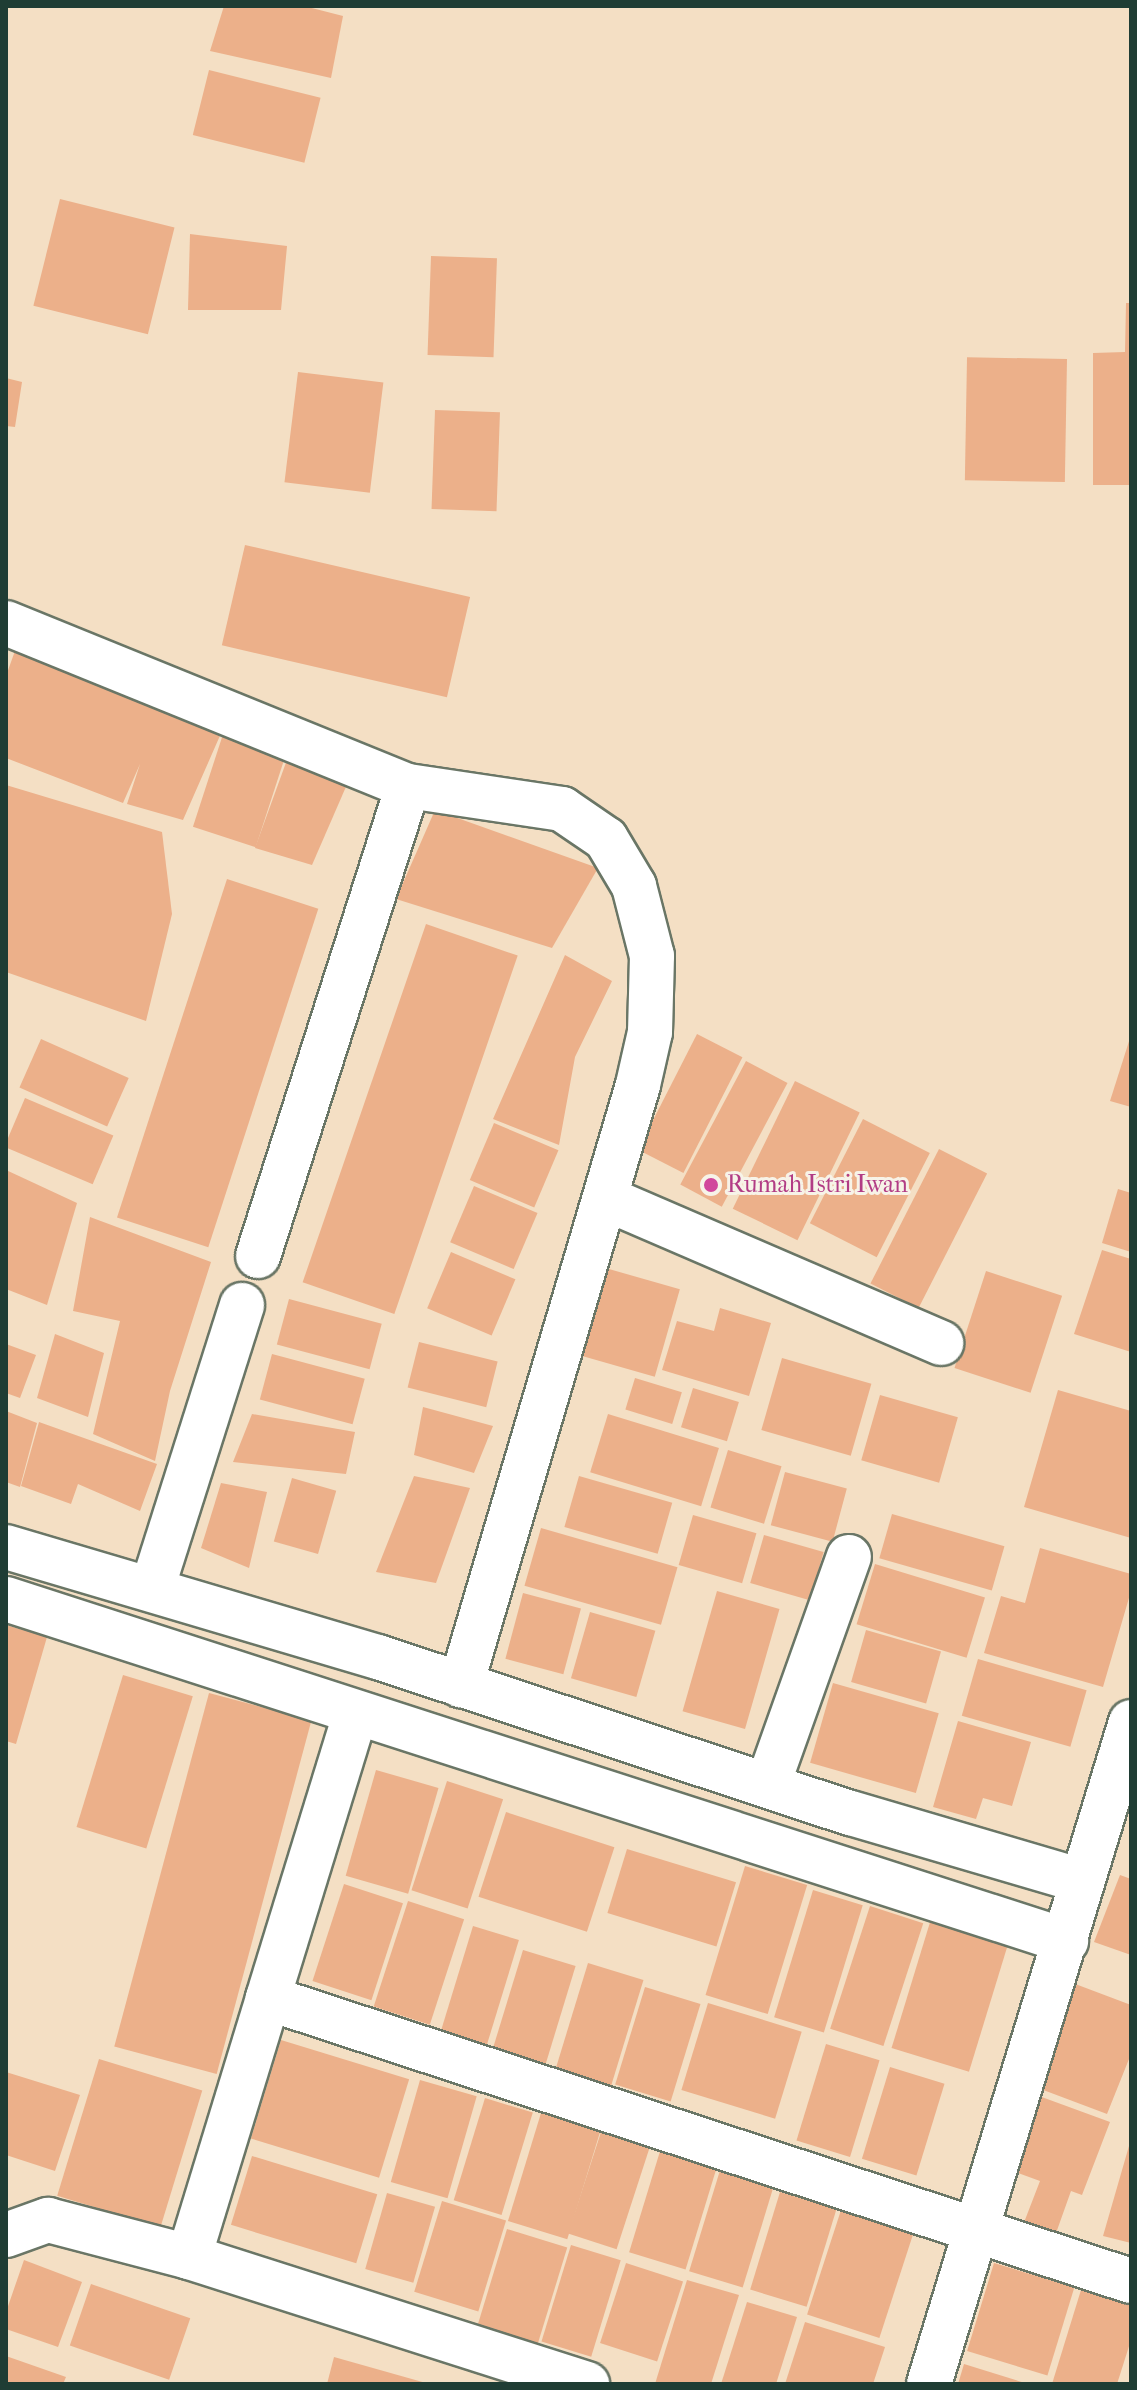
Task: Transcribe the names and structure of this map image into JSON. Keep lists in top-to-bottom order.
{
  "places": ["Rumah Istri Iwan"]
}
